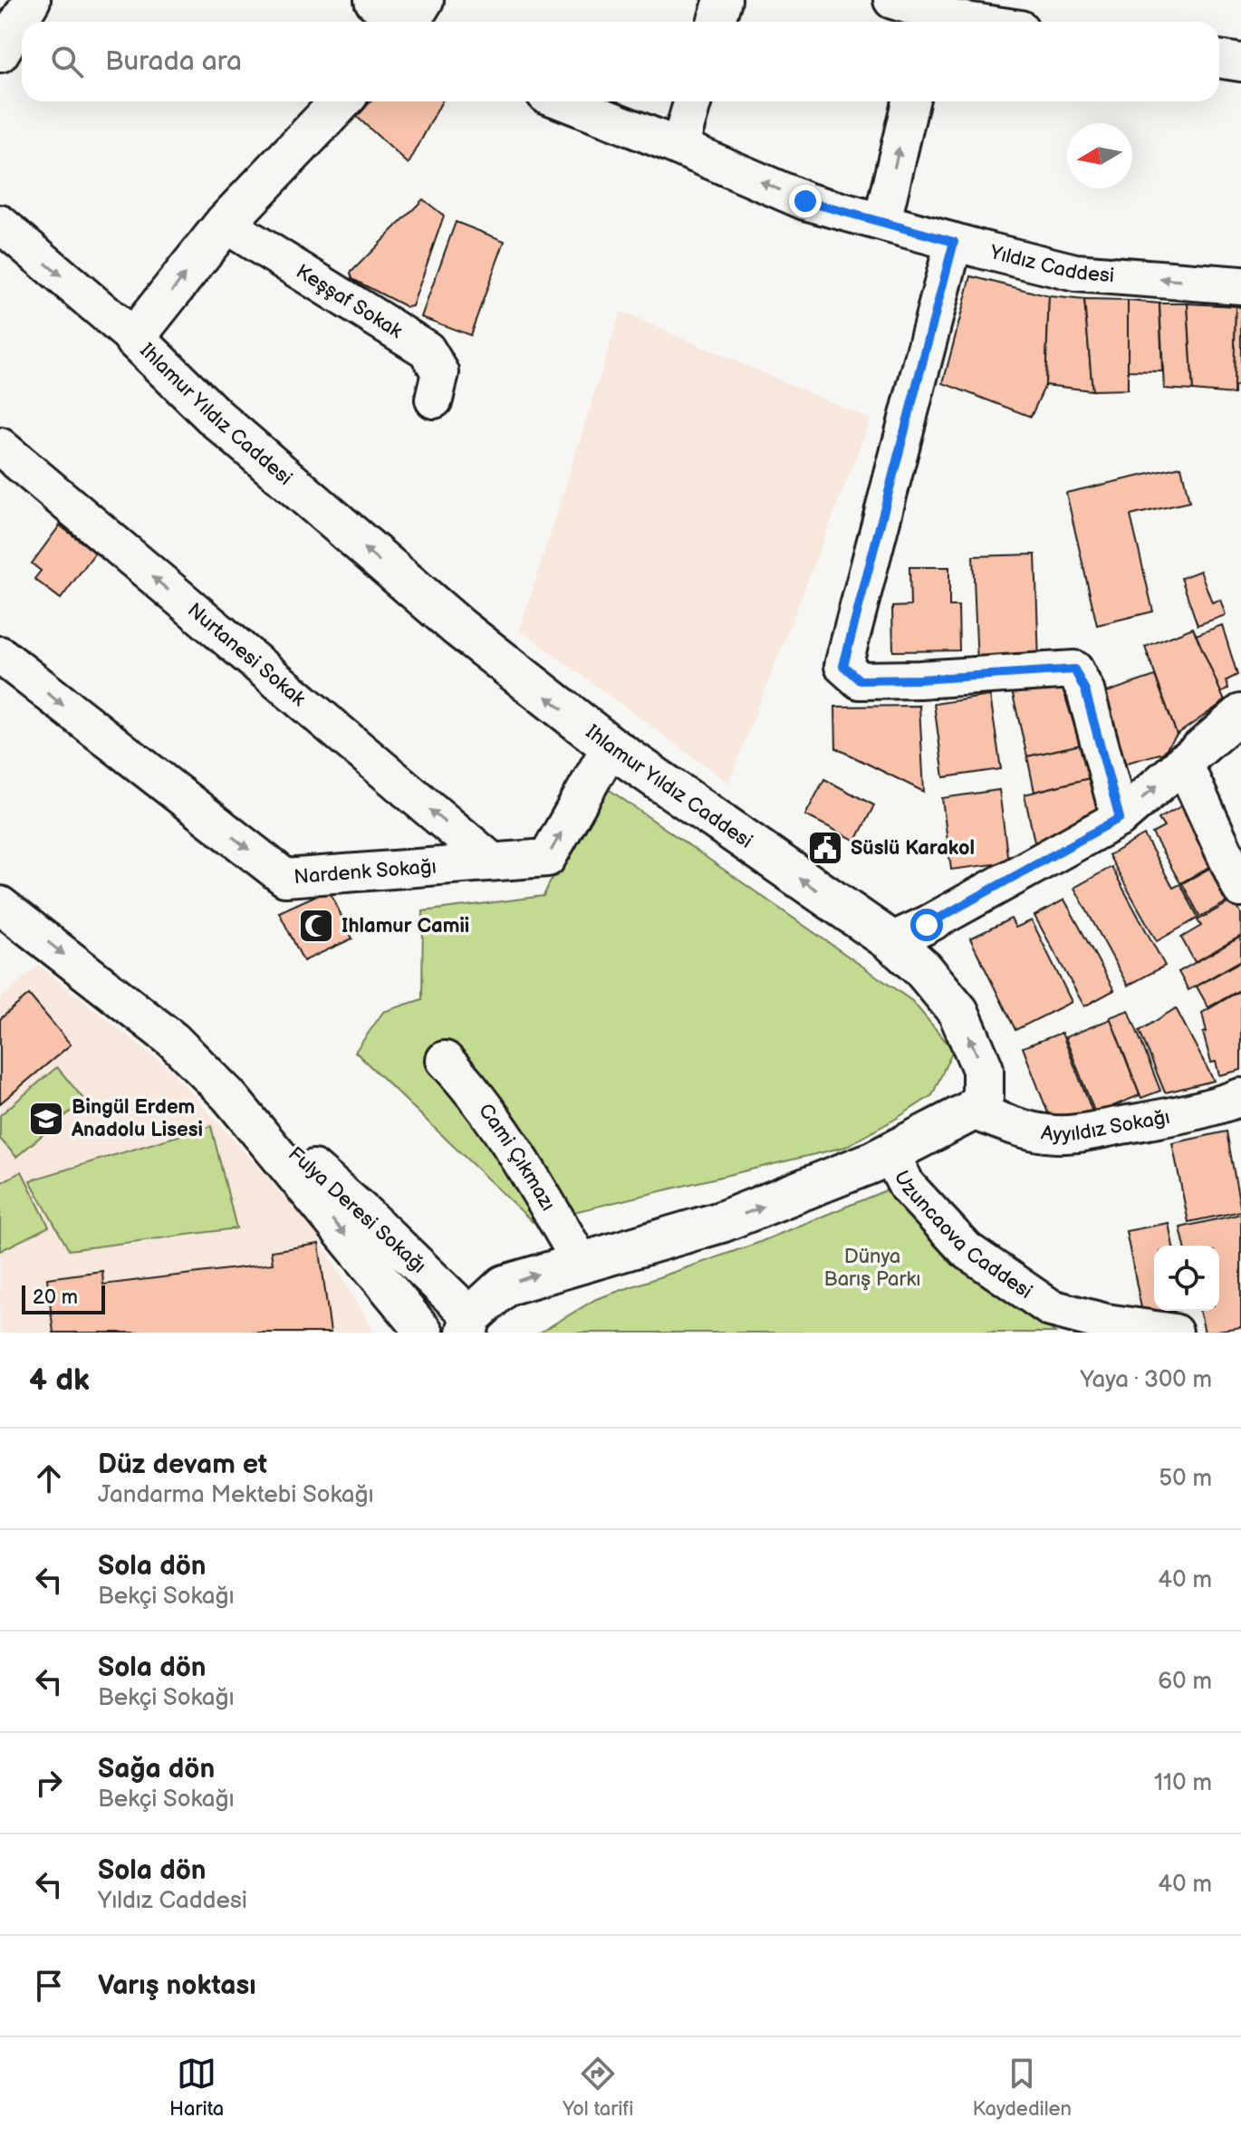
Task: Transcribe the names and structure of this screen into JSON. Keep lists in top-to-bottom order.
{
  "streets": {
    "main road": ["Ihlamur Yıldız Caddesi"],
    "street": [
      "Yıldız Caddesi",
      "Keşşaf Sokak",
      "Nurtanesi Sokak",
      "Nardenk Sokağı",
      "Ayyıldız Sokağı",
      "Cami Çıkmazı",
      "Fulya Deresi Sokağı",
      "Uzuncaova Caddesi"
    ]
  },
  "crossings": [
    ["Keşşaf Sokak", "Ihlamur Yıldız Caddesi"],
    ["Ihlamur Yıldız Caddesi", "Nardenk Sokağı"],
    ["Ihlamur Yıldız Caddesi", "Ayyıldız Sokağı"],
    ["Nurtanesi Sokak", "Nardenk Sokağı"]
  ],
  "one_way": [
    "Yıldız Caddesi",
    "Ihlamur Yıldız Caddesi",
    "Nurtanesi Sokak",
    "Nardenk Sokağı"
  ],
  "parks": ["Dünya Barış Parkı"],
  "places": {
    "public building": ["Süslü Karakol"],
    "mosque": ["Ihlamur Camii"],
    "school or university": ["Bingül Erdem Anadolu Lisesi"]
  },
  "scale_bar": "20 m",
  "north": "left",
  "page": {
    "search": "Burada ara",
    "scale": "20 m",
    "heading": ["4 dk", "Yaya · 300 m"],
    "list": [
      ["Düz devam et", "Jandarma Mektebi Sokağı", "50 m"],
      ["Sola dön", "Bekçi Sokağı", "40 m"],
      ["Sola dön", "Bekçi Sokağı", "60 m"],
      ["Sağa dön", "Bekçi Sokağı", "110 m"],
      ["Sola dön", "Yıldız Caddesi", "40 m"],
      "Varış noktası"
    ],
    "nav": ["Harita", "Yol tarifi", "Kaydedilen"]
  }
}
